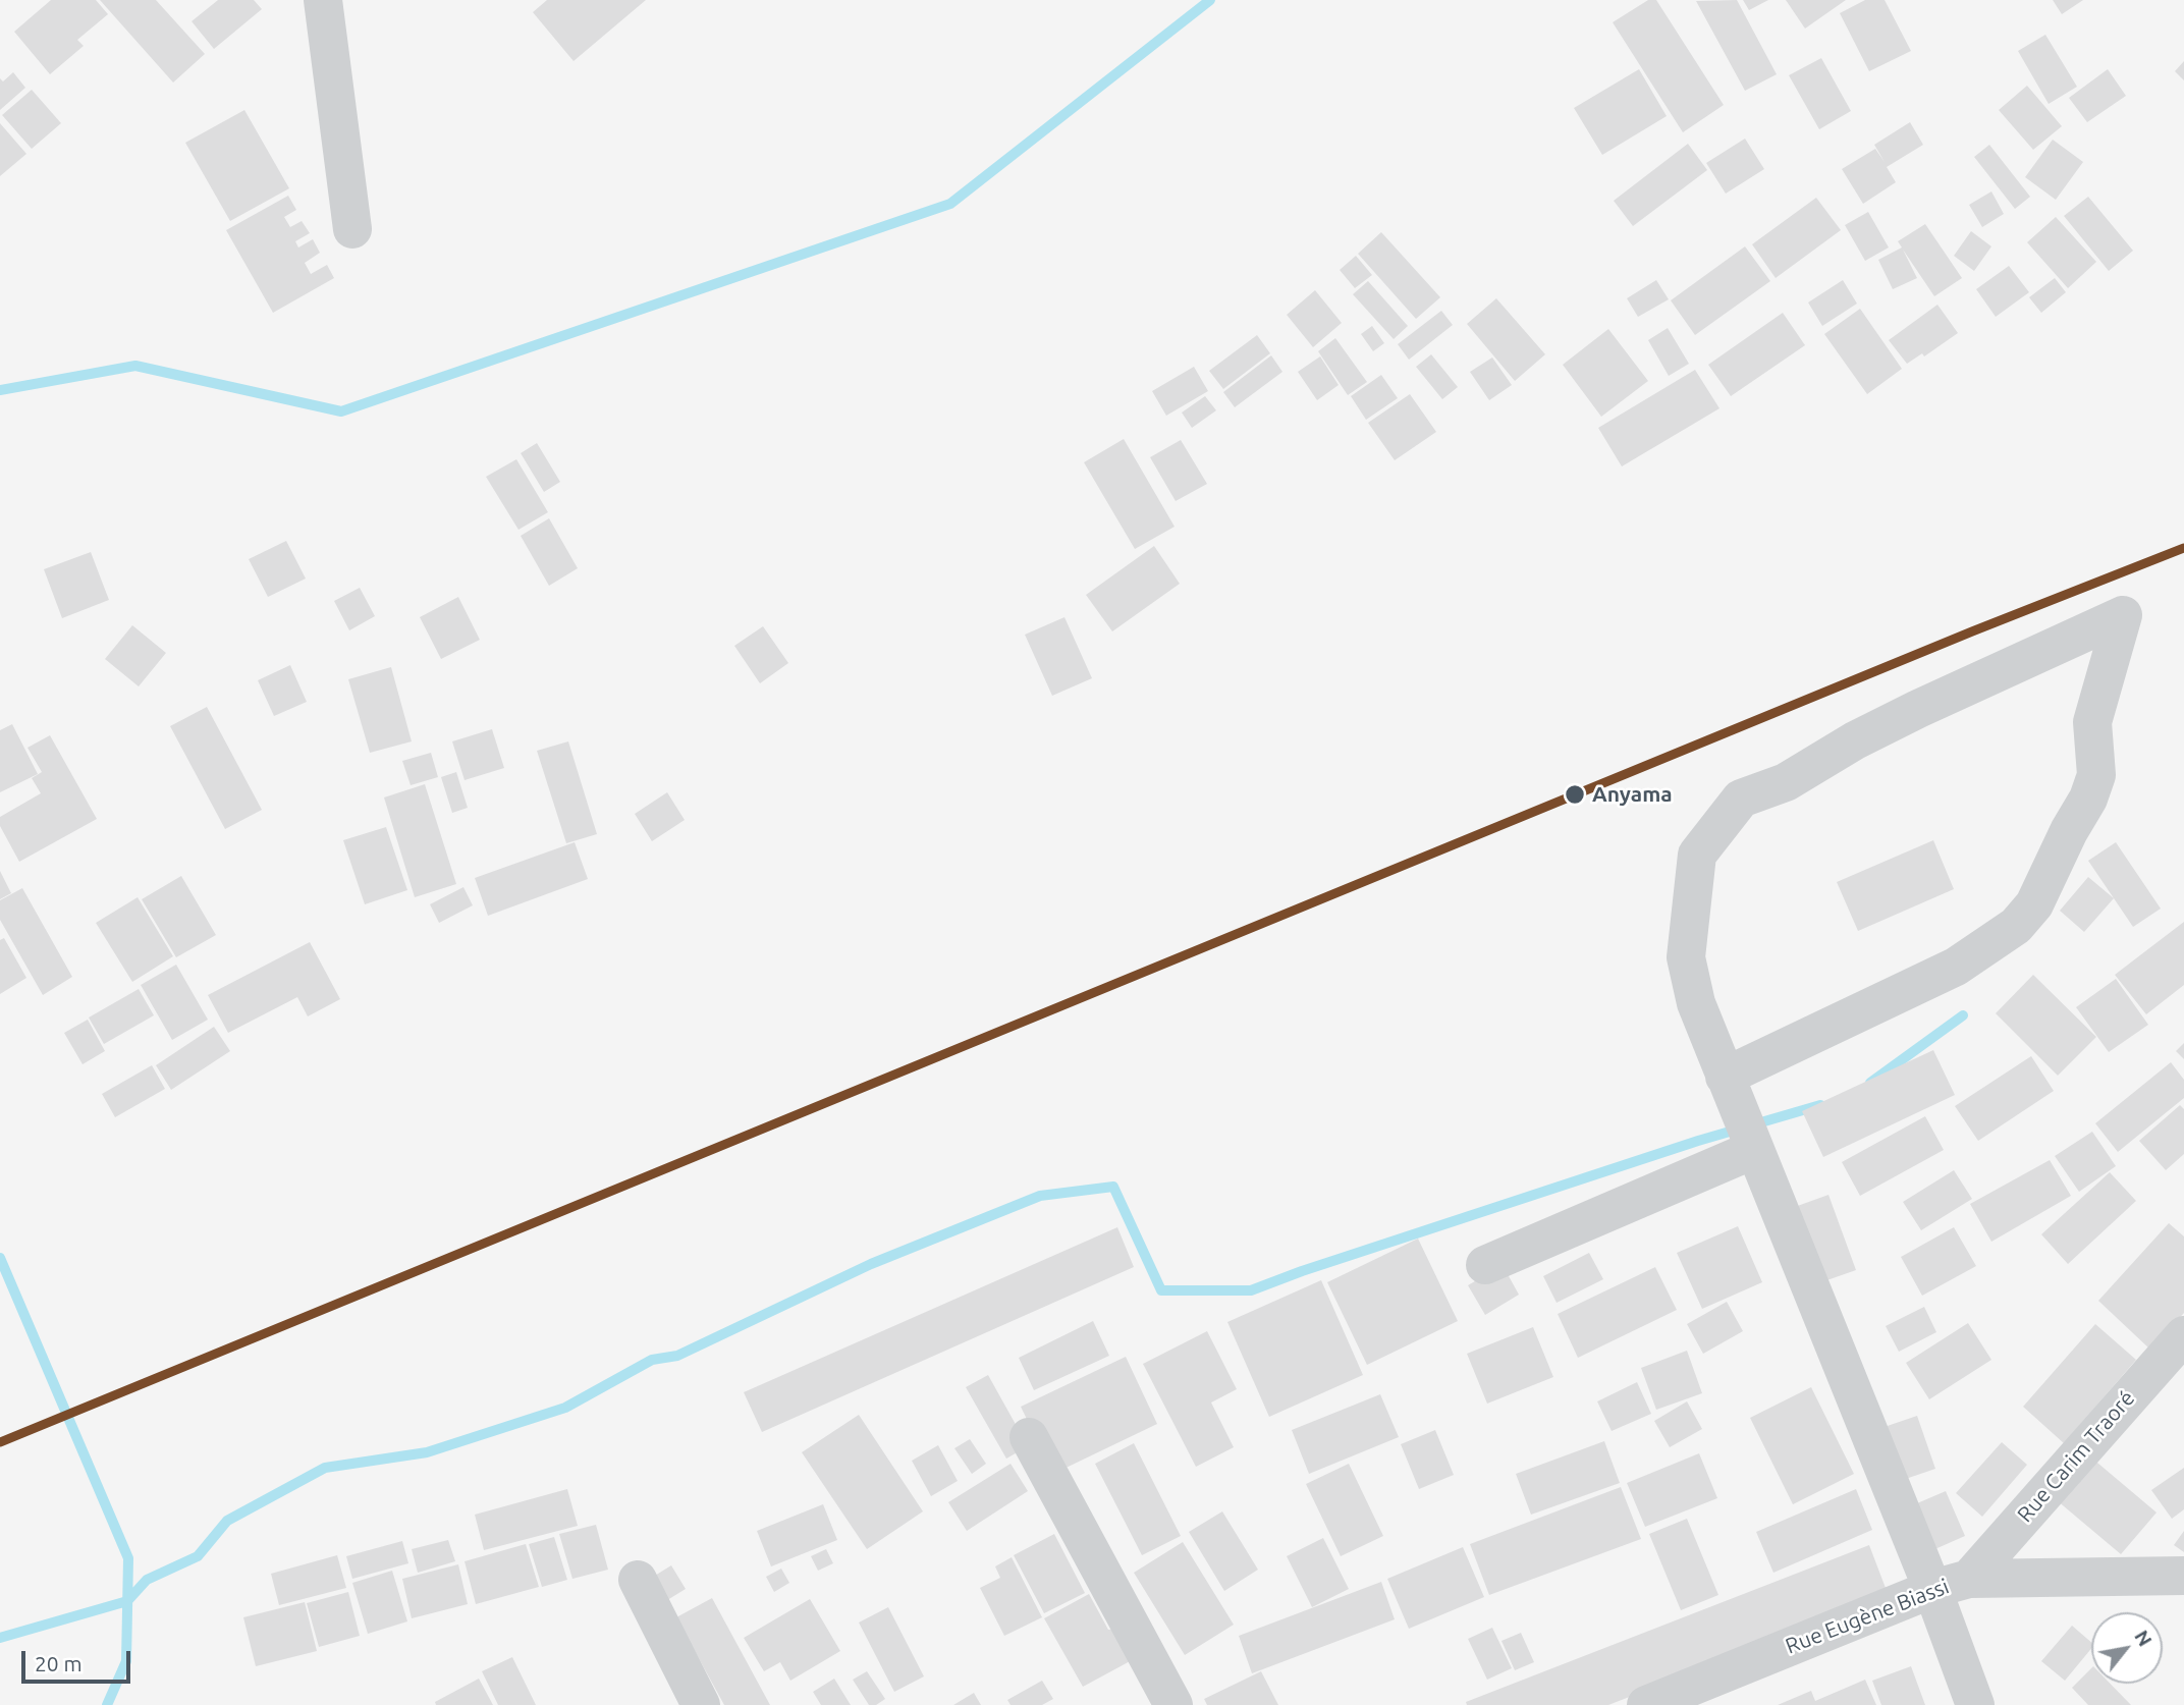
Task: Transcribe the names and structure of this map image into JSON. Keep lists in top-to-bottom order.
{
  "streets": {
    "street": ["Rue Carim Traoré", "Rue Eugène Biassi"]
  },
  "crossings": [
    ["Rue Carim Traoré", "Rue Eugène Biassi"]
  ],
  "places": ["Anyama"],
  "scale_bar": "20 m",
  "north": "top right"
}
